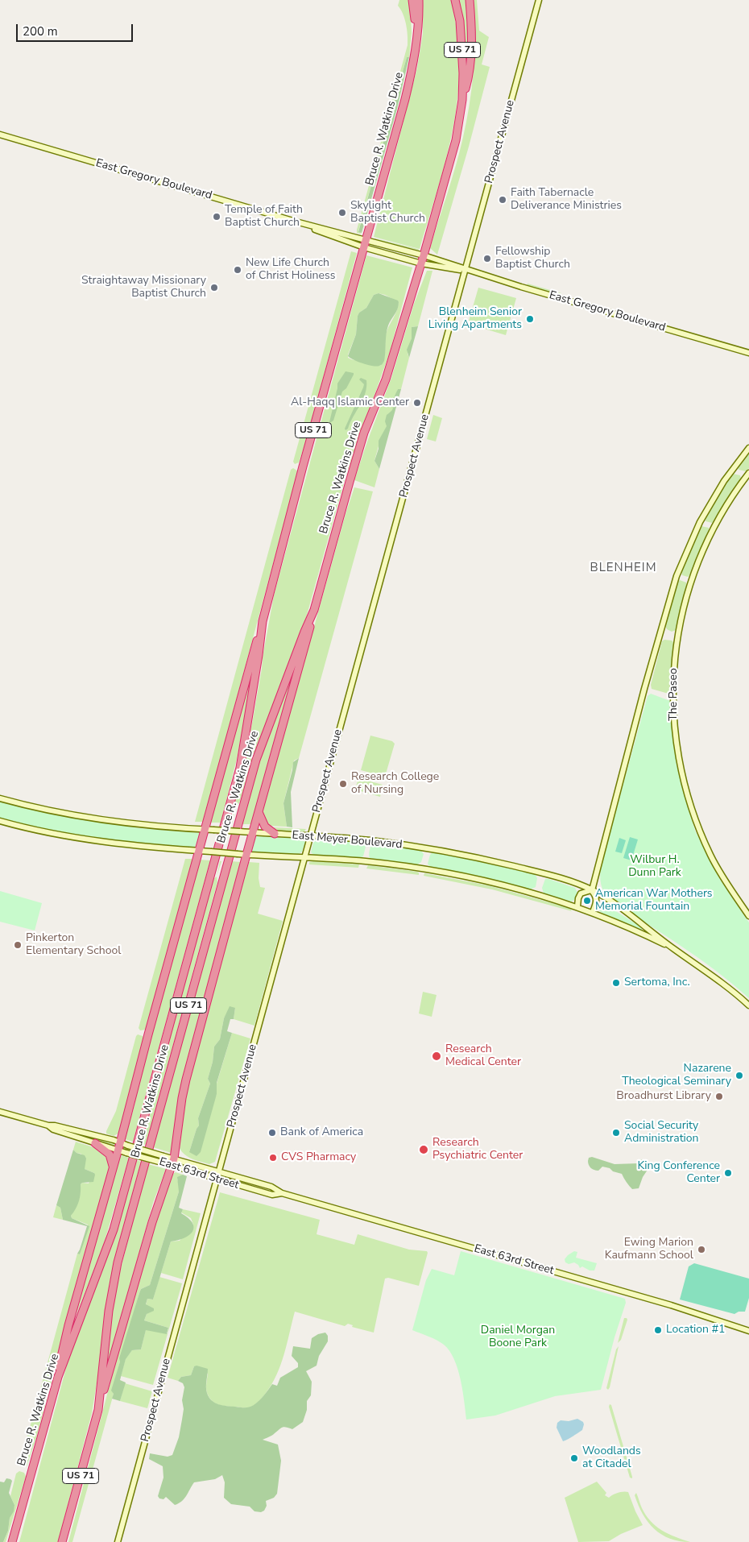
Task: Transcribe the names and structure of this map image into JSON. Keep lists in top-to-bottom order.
{
  "streets": {
    "highway": ["US 71", "Bruce R. Watkins Drive"],
    "main road": [
      "Prospect Avenue",
      "East Gregory Boulevard",
      "The Paseo",
      "East Meyer Boulevard",
      "East 63rd Street"
    ]
  },
  "crossings": [
    ["Bruce R. Watkins Drive", "East Gregory Boulevard"],
    ["Prospect Avenue", "East Gregory Boulevard"],
    ["Prospect Avenue", "East Meyer Boulevard"],
    ["Prospect Avenue", "East 63rd Street"],
    ["The Paseo", "East Meyer Boulevard"]
  ],
  "districts": ["BLENHEIM"],
  "parks": ["Wilbur H. Dunn Park", "Daniel Morgan Boone Park"],
  "places": [
    "Faith Tabernacle Deliverance Ministries",
    "Skylight Baptist Church",
    "Temple of Faith Baptist Church",
    "Fellowship Baptist Church",
    "New Life Church of Christ Holiness",
    "Straightaway Missionary Baptist Church",
    "Blenheim Senior Living Apartments",
    "Al-Haqq Islamic Center",
    "Research College of Nursing",
    "American War Mothers Memorial Fountain",
    "Pinkerton Elementary School",
    "Sertoma, Inc.",
    "Research Medical Center",
    "Nazarene Theological Seminary",
    "Broadhurst Library",
    "Bank of America",
    "Social Security Administration",
    "Research Psychiatric Center",
    "CVS Pharmacy",
    "King Conference Center",
    "Ewing Marion Kaufmann School",
    "Location #1",
    "Woodlands at Citadel"
  ],
  "scale_bar": "200 m"
}
